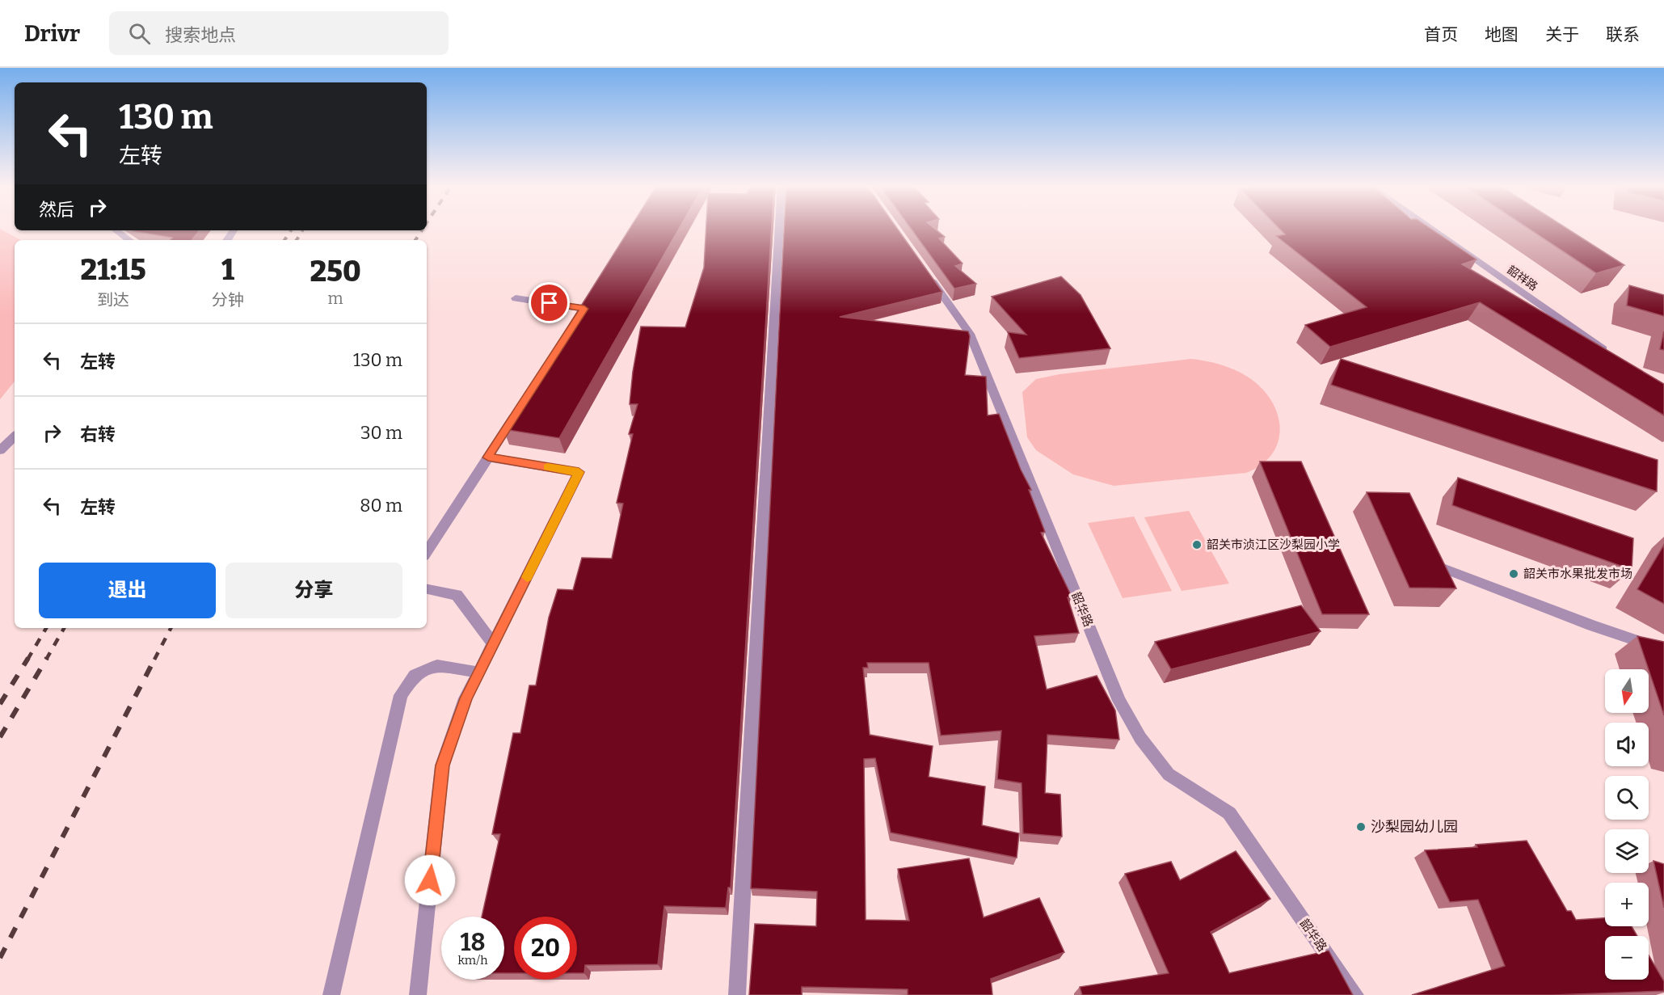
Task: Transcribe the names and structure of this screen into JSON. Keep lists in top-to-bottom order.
{
  "streets": {
    "street": ["韶祥路", "韶华路"]
  },
  "places": ["韶关市浈江区沙梨园小学", "韶关市水果批发市场", "沙梨园幼儿园"],
  "north": "bottom",
  "page": {
    "header": "Drivr",
    "search": "搜索地点",
    "nav": [
      "首页",
      "地图",
      "关于",
      "联系"
    ],
    "turn": ["130 m", "左转"],
    "then": "然后",
    "eta": [
      "21:15",
      "到达",
      "1",
      "分钟",
      "250",
      "m"
    ],
    "list": [
      {
        "name": "左转",
        "value": "130 m"
      },
      {
        "name": "右转",
        "value": "30 m"
      },
      {
        "name": "左转",
        "value": "80 m"
      }
    ],
    "buttons": ["退出", "分享"],
    "map_buttons": ["+", "−"],
    "speed": "18 km/h",
    "limit": "20"
  }
}
